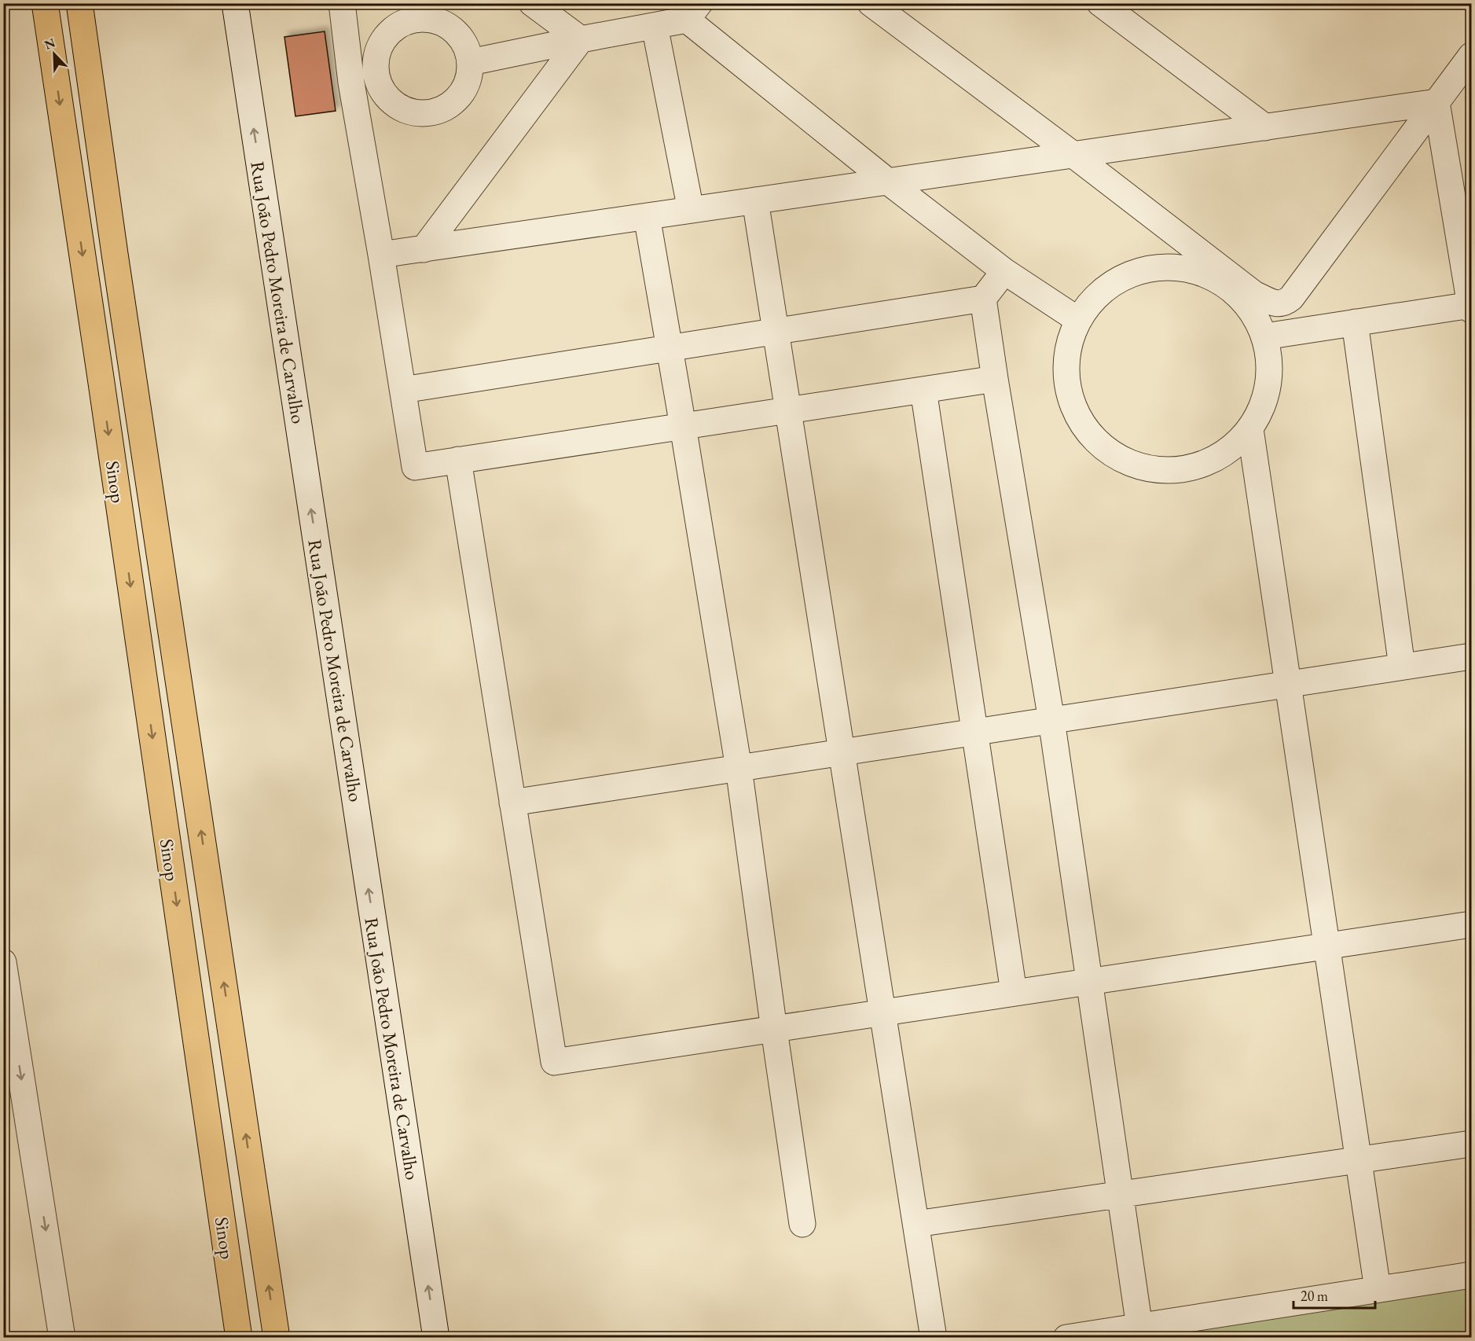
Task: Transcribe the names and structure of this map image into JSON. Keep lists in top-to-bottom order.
{
  "streets": {
    "highway": ["Sinop"],
    "street": ["Rua João Pedro Moreira de Carvalho"]
  },
  "scale_bar": "20 m",
  "north": "top left"
}
